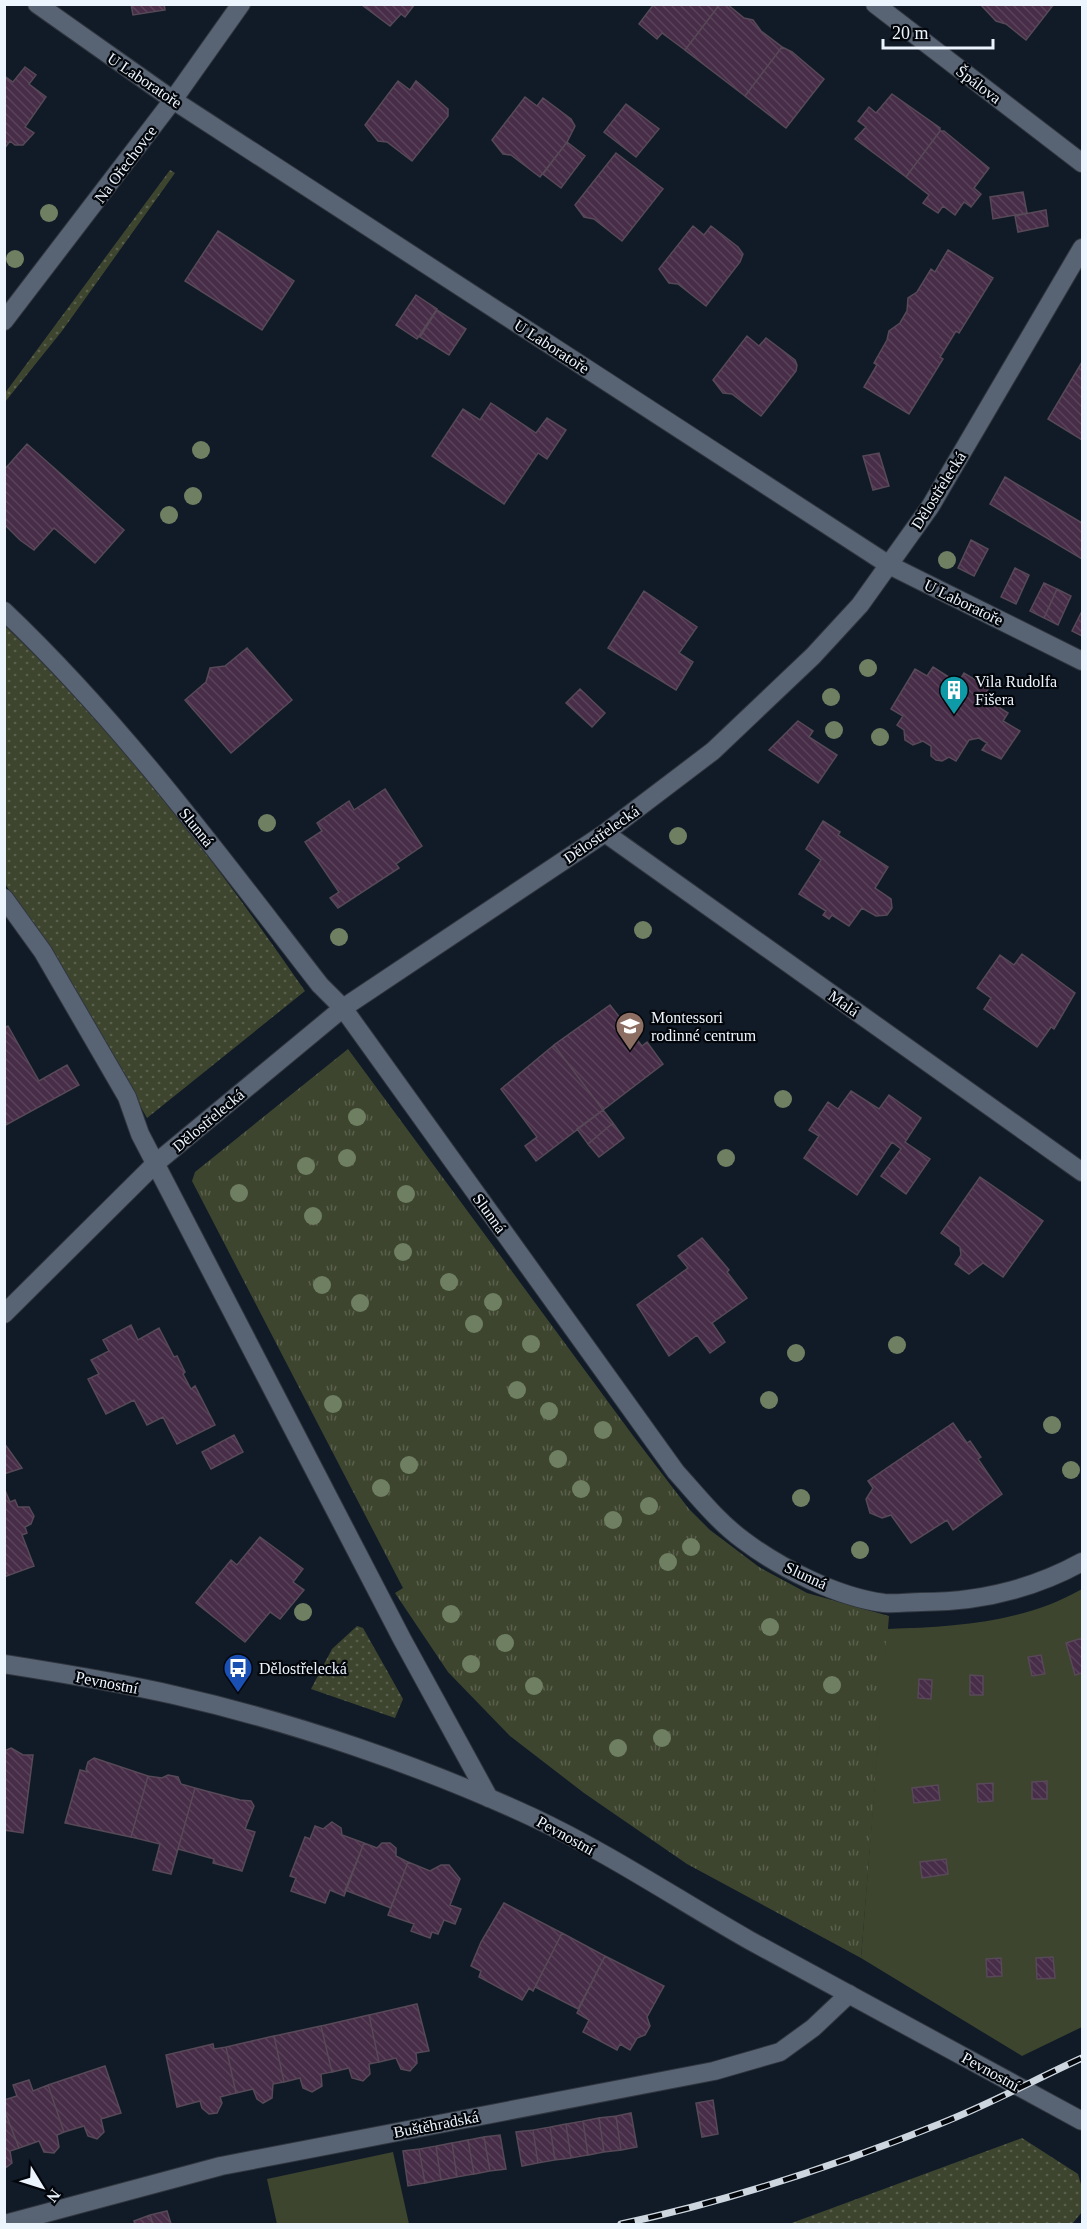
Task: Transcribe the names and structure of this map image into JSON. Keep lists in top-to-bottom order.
{
  "streets": {
    "street": [
      "U Laboratoře",
      "Špálova",
      "Na Ořechovce",
      "Dělostřelecká",
      "Slunná",
      "Malá",
      "Pevnostní",
      "Buštěhradská"
    ]
  },
  "crossings": [
    ["U Laboratoře", "Na Ořechovce"],
    ["U Laboratoře", "Dělostřelecká"],
    ["Dělostřelecká", "Slunná"],
    ["Dělostřelecká", "Malá"],
    ["Pevnostní", "Buštěhradská"]
  ],
  "places": {
    "building": ["Vila Rudolfa Fišera"],
    "school or university": ["Montessori rodinné centrum"],
    "bus stop": ["Dělostřelecká"]
  },
  "scale_bar": "20 m",
  "north": "bottom right"
}
